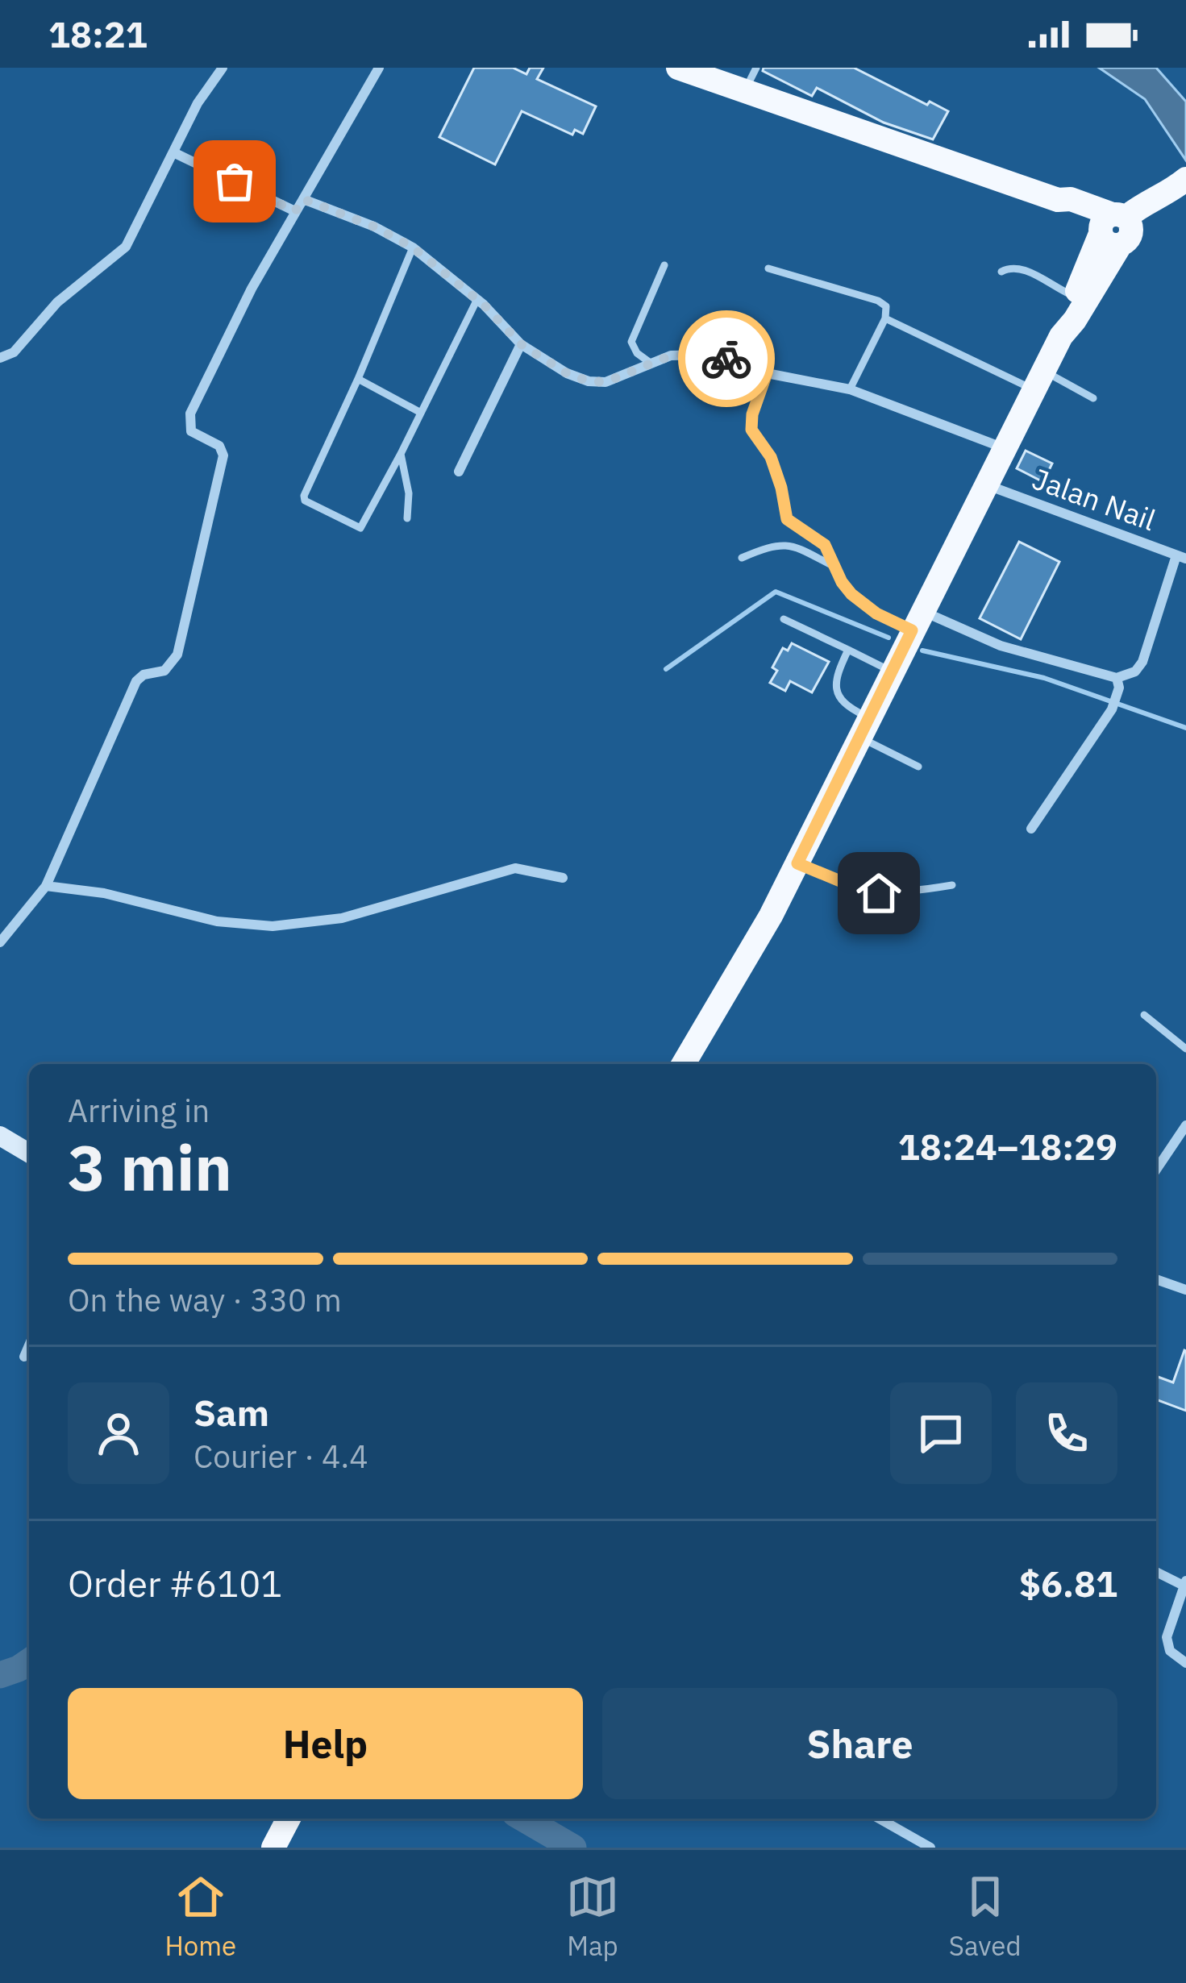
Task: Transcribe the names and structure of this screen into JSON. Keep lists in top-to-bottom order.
{
  "streets": {
    "street": ["Jalan Nail"]
  },
  "page": {
    "status": "18:21",
    "heading": ["3 min", "Arriving in", "18:24–18:29"],
    "panel": [
      "Sam",
      "Courier · 4.4",
      "Order #6101",
      "$6.81"
    ],
    "bar": "On the way · 330 m",
    "buttons": ["Help", "Share"],
    "tabs": ["Home", "Map", "Saved"]
  }
}
